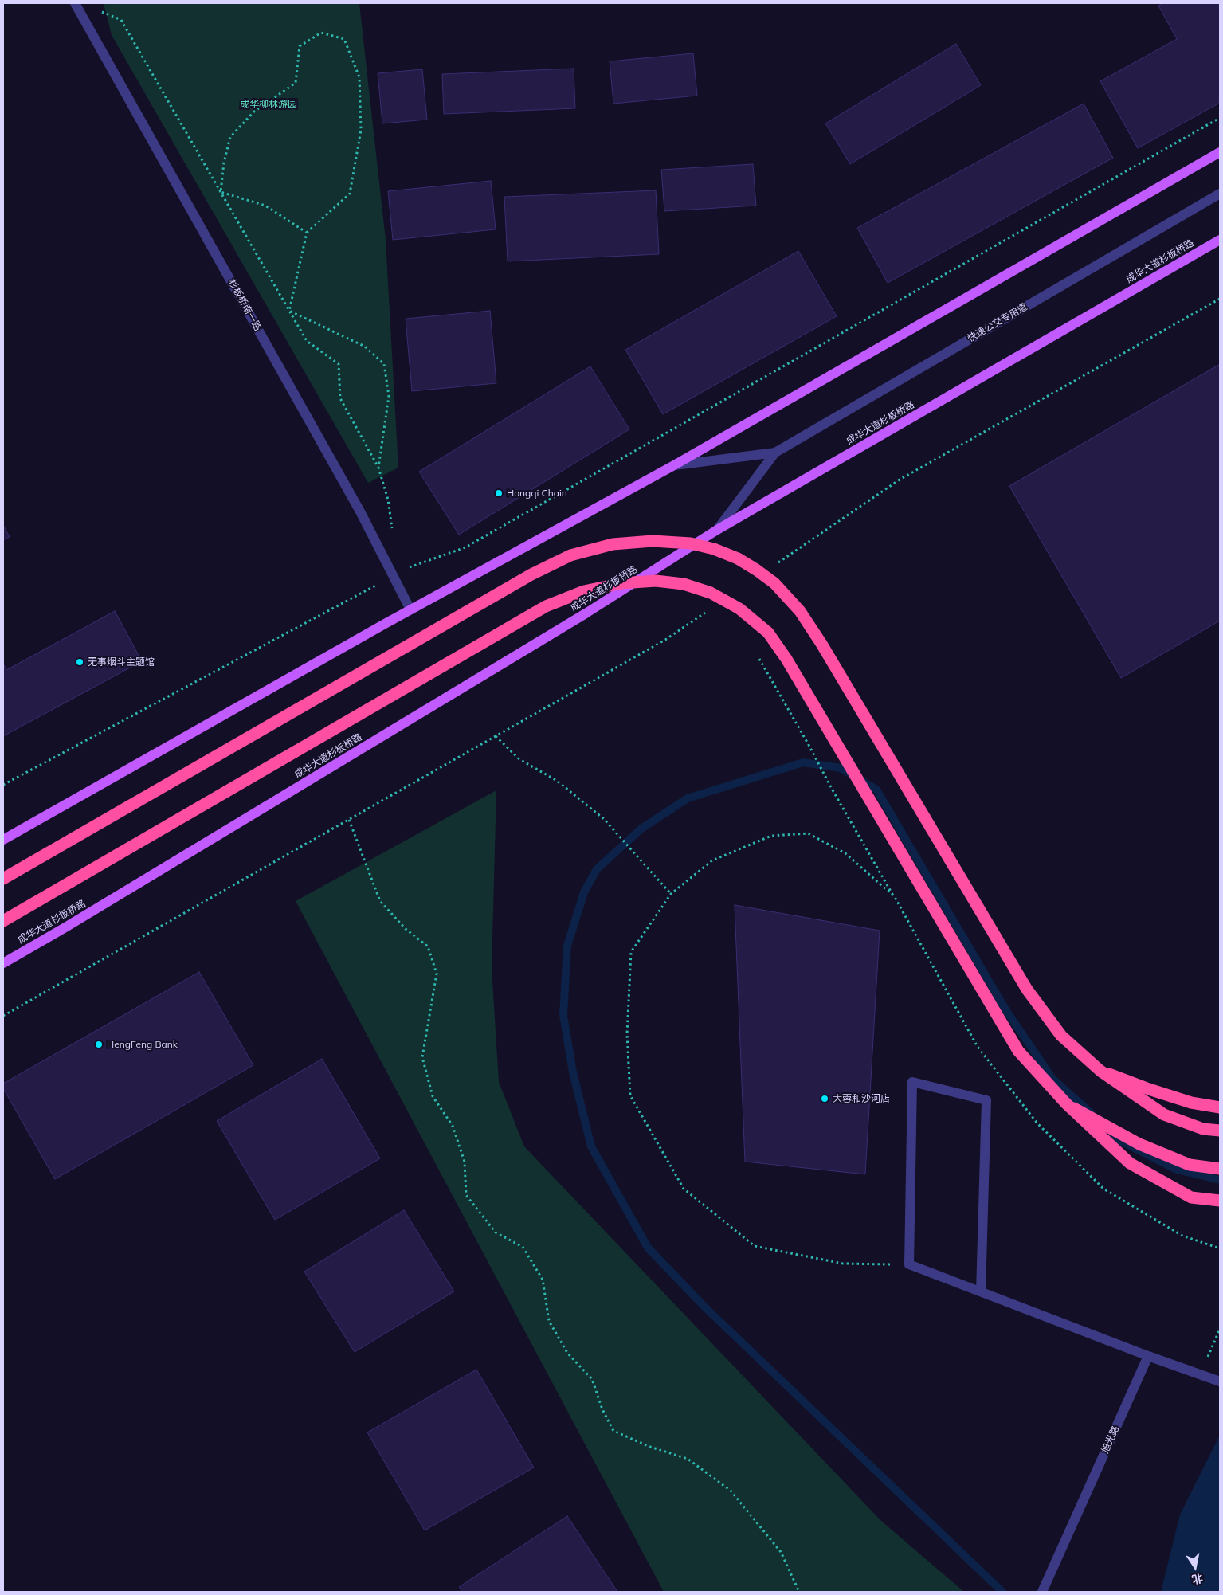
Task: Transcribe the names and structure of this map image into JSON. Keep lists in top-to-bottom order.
{
  "streets": {
    "main road": ["成华大道杉板桥路"],
    "street": ["杉板桥南一路", "快速公交专用道", "旭光路"]
  },
  "parks": ["成华柳林游园"],
  "places": [
    "Hongqi Chain",
    "无事烟斗主题馆",
    "HengFeng Bank",
    "大蓉和沙河店"
  ],
  "north": "bottom"
}
